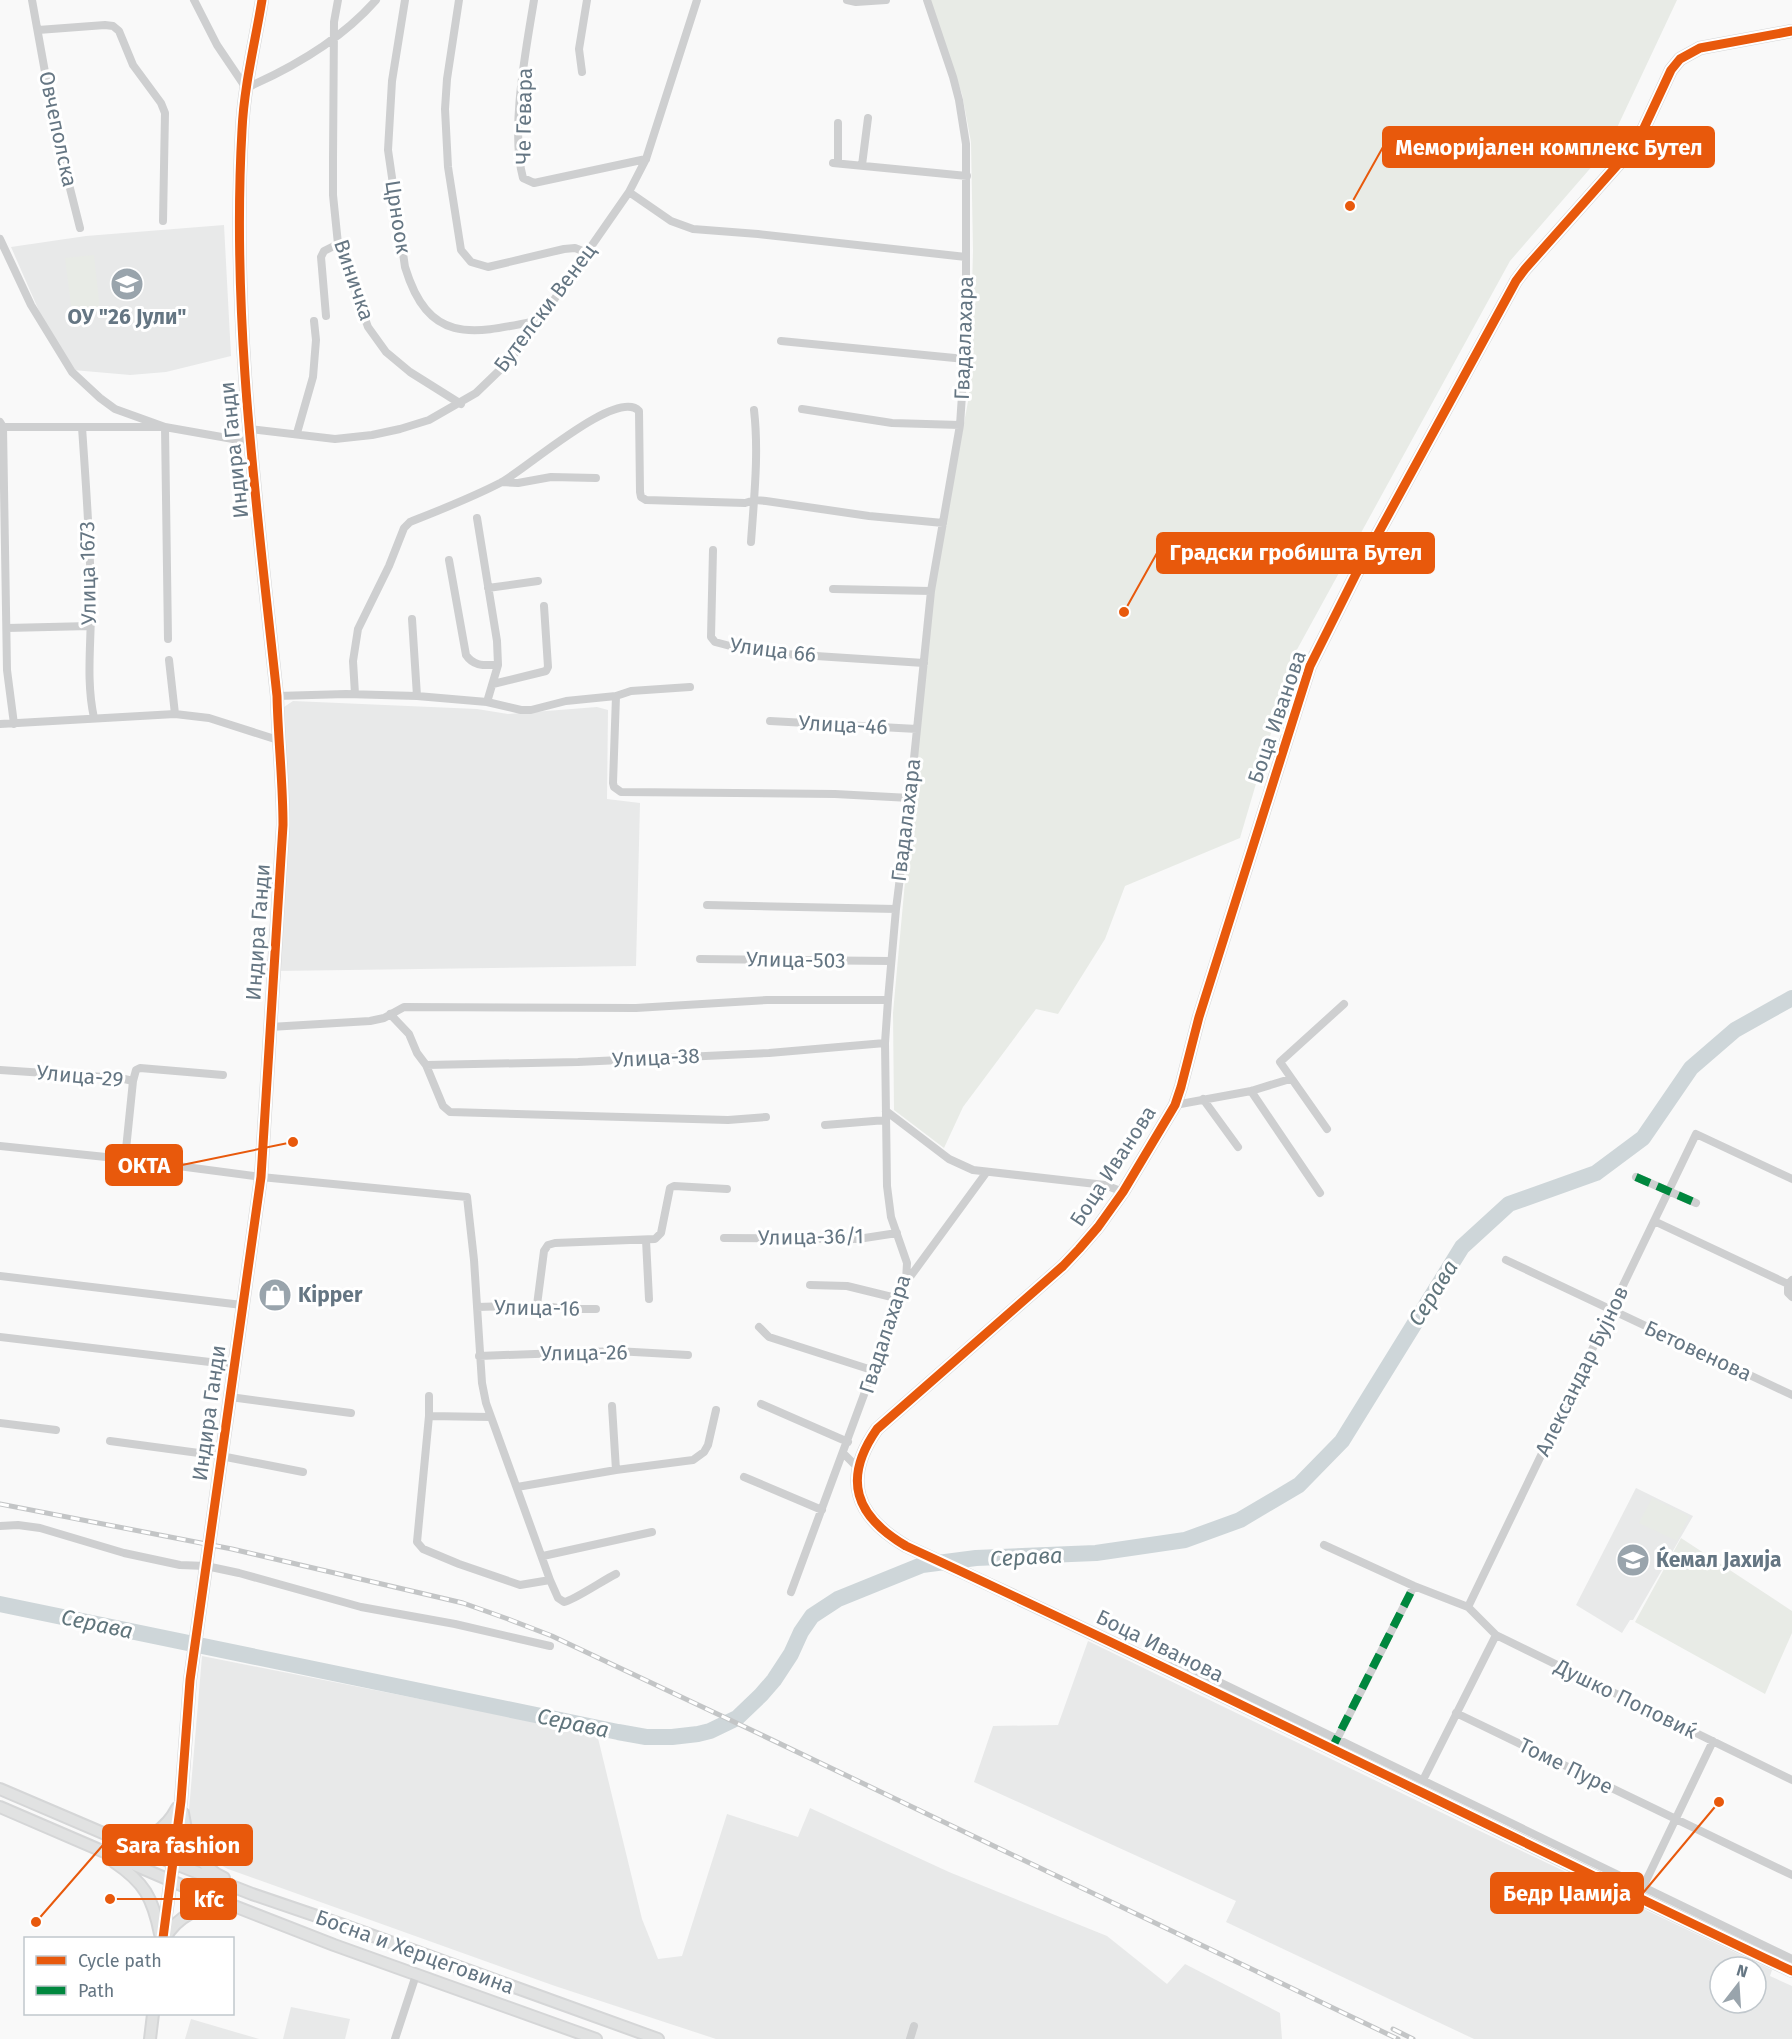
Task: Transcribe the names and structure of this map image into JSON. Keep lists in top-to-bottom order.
{
  "streets": {
    "street": [
      "Че Гевара",
      "Овчеполска",
      "Црноок",
      "Виничка",
      "Бутелски Венец",
      "Гвадалахара",
      "Индира Ганди",
      "Улица 1673",
      "Улица 66",
      "Боца Иванова",
      "Улица-46",
      "Улица-503",
      "Улица-38",
      "Улица-29",
      "Улица-36/1",
      "Улица-16",
      "Бетовенова",
      "Улица-26",
      "Александар Бујнов",
      "Душко Поповиќ",
      "Томе Пуре",
      "Босна и Херцеговина"
    ]
  },
  "crossings": [
    ["Че Гевара", "Бутелски Венец"],
    ["Црноок", "Бутелски Венец"],
    ["Виничка", "Бутелски Венец"],
    ["Бутелски Венец", "Индира Ганди"],
    ["Гвадалахара", "Улица 66"],
    ["Гвадалахара", "Улица-46"],
    ["Гвадалахара", "Улица-503"],
    ["Гвадалахара", "Улица-38"],
    ["Гвадалахара", "Улица-36/1"],
    ["Индира Ганди", "Босна и Херцеговина"],
    ["Бетовенова", "Александар Бујнов"],
    ["Александар Бујнов", "Душко Поповиќ"]
  ],
  "water": ["Серава"],
  "places": {
    "other": [
      "Меморијален комплекс Бутел",
      "Градски гробишта Бутел",
      "ОКТА",
      "Бедр Џамија",
      "kfc",
      "Sara fashion"
    ],
    "school or university": ["ОУ \"26 Јули\"", "Ќемал Јахија"],
    "shop": ["Kipper"]
  },
  "legend": ["Cycle path", "Path"],
  "north": "top"
}
